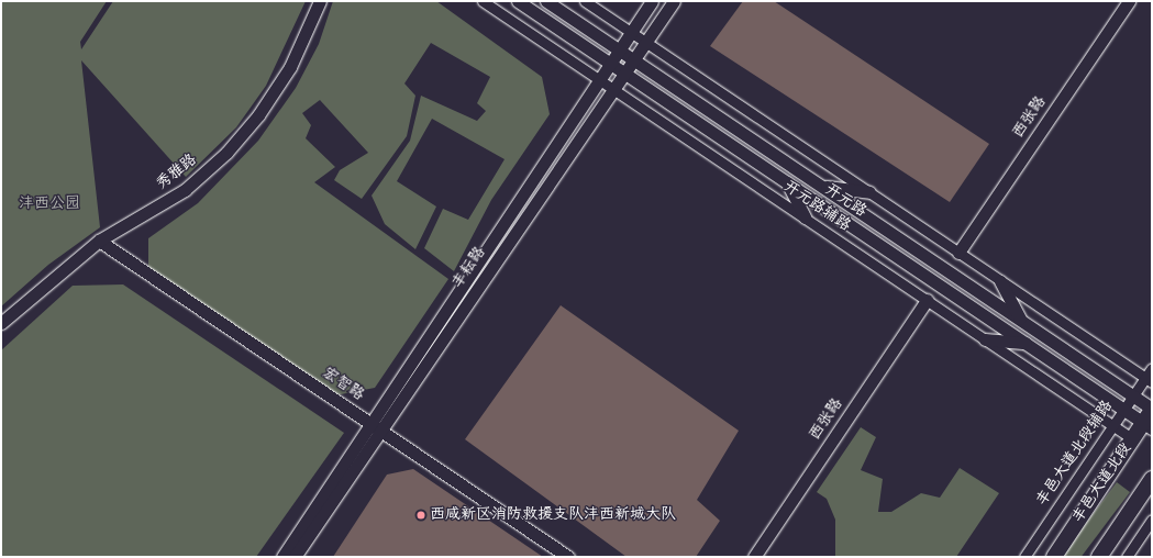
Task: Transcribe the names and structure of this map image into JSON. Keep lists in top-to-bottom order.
{
  "streets": {
    "main road": ["丰邑大道北段"],
    "street": [
      "西张路",
      "秀雅路",
      "开元路",
      "开元路辅路",
      "丰耘路",
      "宏智路",
      "丰邑大道北段辅路"
    ]
  },
  "crossings": [
    ["西张路", "开元路辅路"],
    ["秀雅路", "宏智路"],
    ["开元路", "丰耘路"],
    ["开元路", "丰邑大道北段辅路"],
    ["开元路", "丰邑大道北段"],
    ["开元路辅路", "丰耘路"],
    ["开元路辅路", "丰邑大道北段辅路"],
    ["开元路辅路", "丰邑大道北段"],
    ["丰耘路", "宏智路"]
  ],
  "parks": ["沣西公园"],
  "places": ["西咸新区消防救援支队沣西新城大队"]
}
